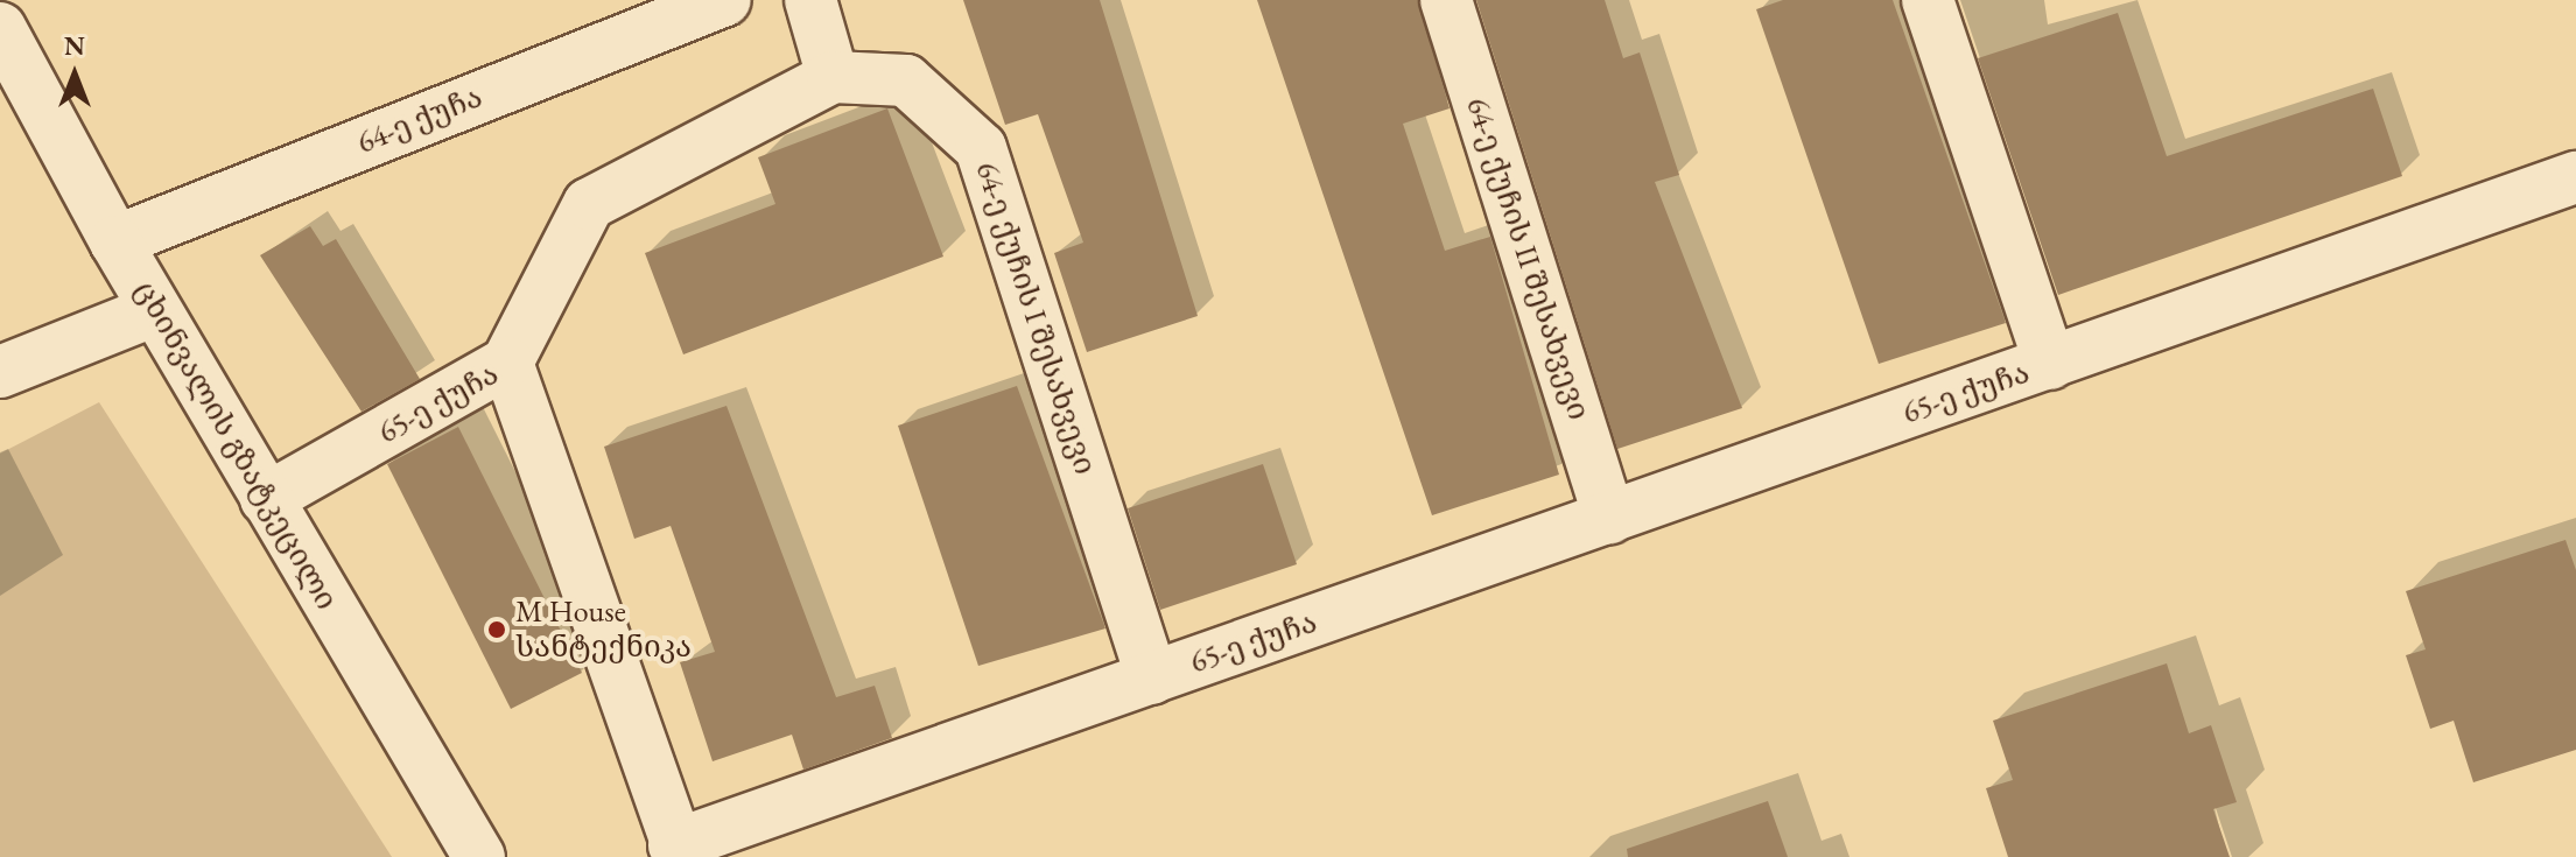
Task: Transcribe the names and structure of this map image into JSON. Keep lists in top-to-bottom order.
{
  "streets": {
    "street": [
      "64-ე ქუჩა",
      "64-ე ქუჩის II შესახვევი",
      "64-ე ქუჩის I შესახვევი",
      "65-ე ქუჩა",
      "ცხინვალის გზატკეცილი"
    ]
  },
  "crossings": [
    ["64-ე ქუჩა", "ცხინვალის გზატკეცილი"],
    ["64-ე ქუჩის II შესახვევი", "65-ე ქუჩა"],
    ["64-ე ქუჩის I შესახვევი", "65-ე ქუჩა"],
    ["65-ე ქუჩა", "ცხინვალის გზატკეცილი"]
  ],
  "places": ["M House სანტექნიკა"],
  "north": "top"
}
